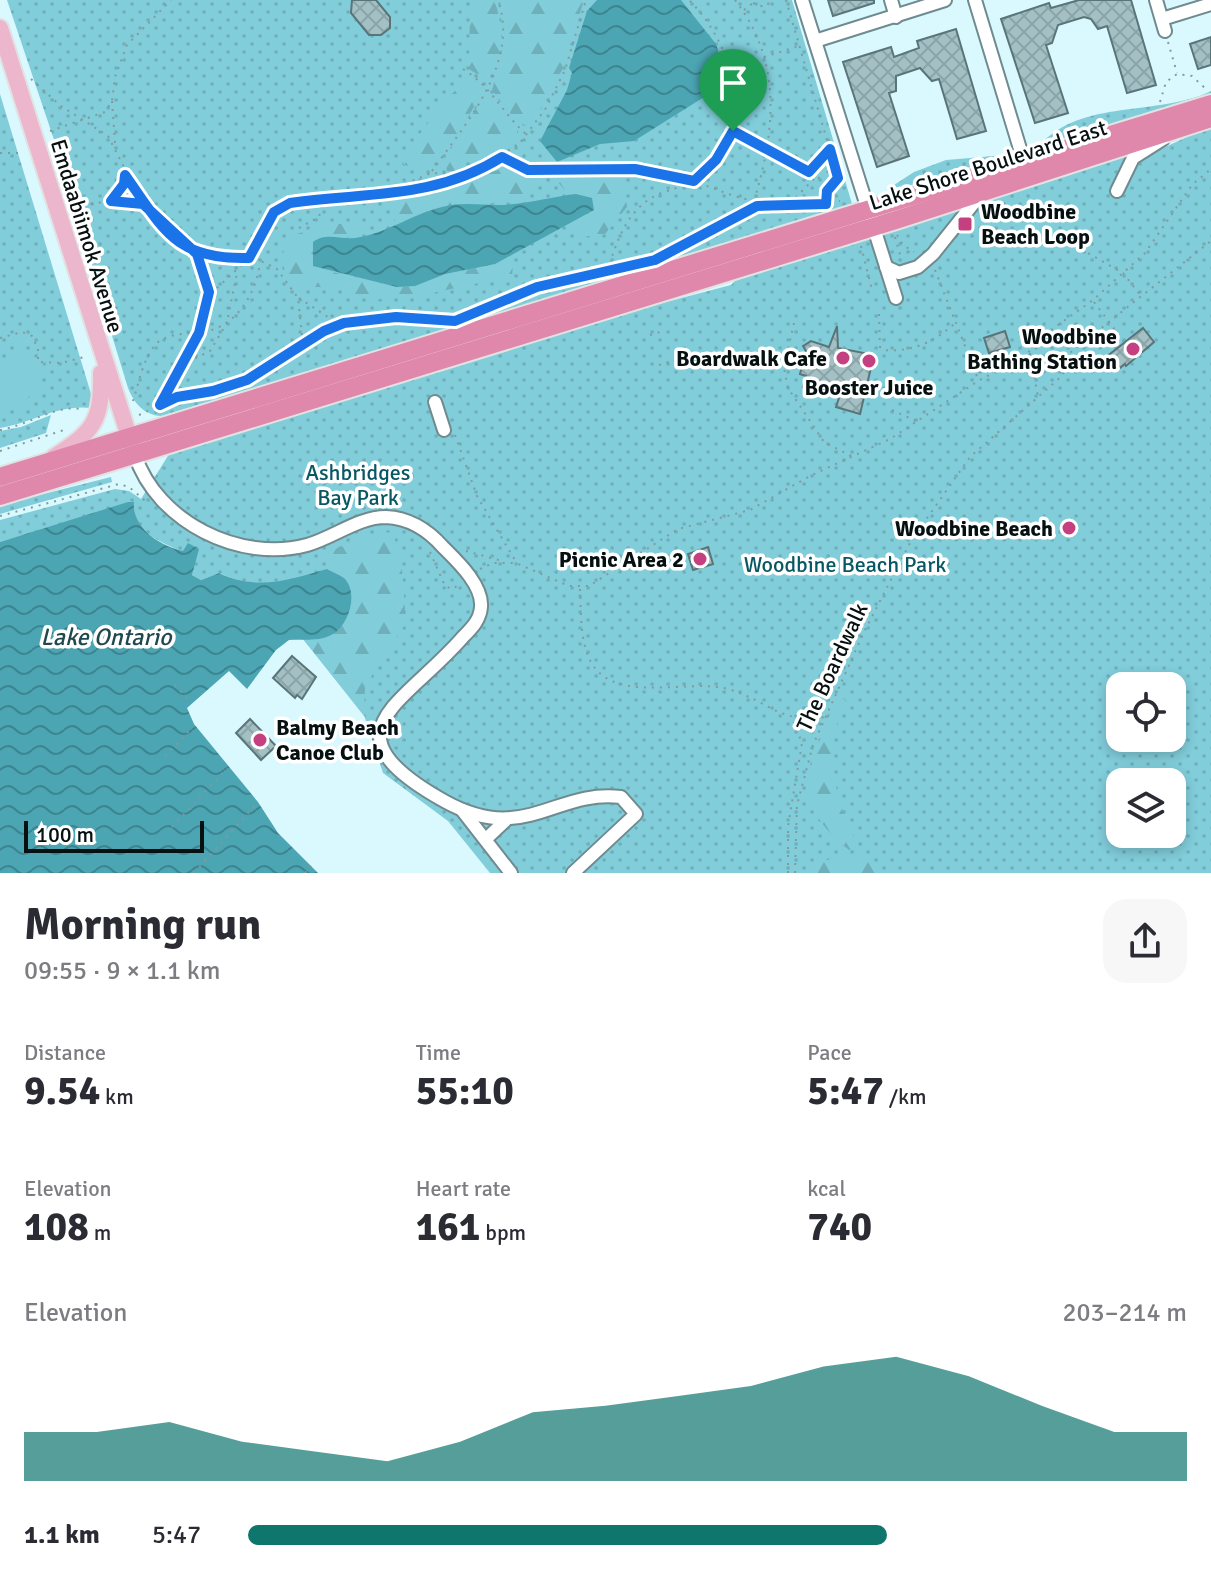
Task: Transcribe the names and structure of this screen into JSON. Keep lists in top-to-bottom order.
{
  "streets": {
    "highway": ["Lake Shore Boulevard East"],
    "main road": ["Emdaabiimok Avenue"],
    "path": ["The Boardwalk"]
  },
  "crossings": [
    ["Lake Shore Boulevard East", "Emdaabiimok Avenue"]
  ],
  "water": ["Lake Ontario"],
  "parks": ["Ashbridges Bay Park", "Woodbine Beach Park"],
  "places": {
    "transit": ["Woodbine Beach Loop"],
    "other": [
      "Woodbine Bathing Station",
      "Boardwalk Cafe",
      "Booster Juice",
      "Woodbine Beach",
      "Picnic Area 2",
      "Balmy Beach Canoe Club"
    ]
  },
  "scale_bar": "100 m",
  "page": {
    "scale": "100 m",
    "heading": ["Morning run", "09:55 · 9 × 1.1 km"],
    "stats": [
      ["Distance", "9.54 km"],
      ["Time", "55:10"],
      ["Pace", "5:47 /km"],
      ["Elevation", "108 m"],
      ["Heart rate", "161 bpm"],
      ["kcal", "740"]
    ],
    "chart": ["Elevation", "203–214 m"],
    "list": [
      {
        "name": "1.1 km",
        "note": "5:47"
      }
    ]
  }
}
